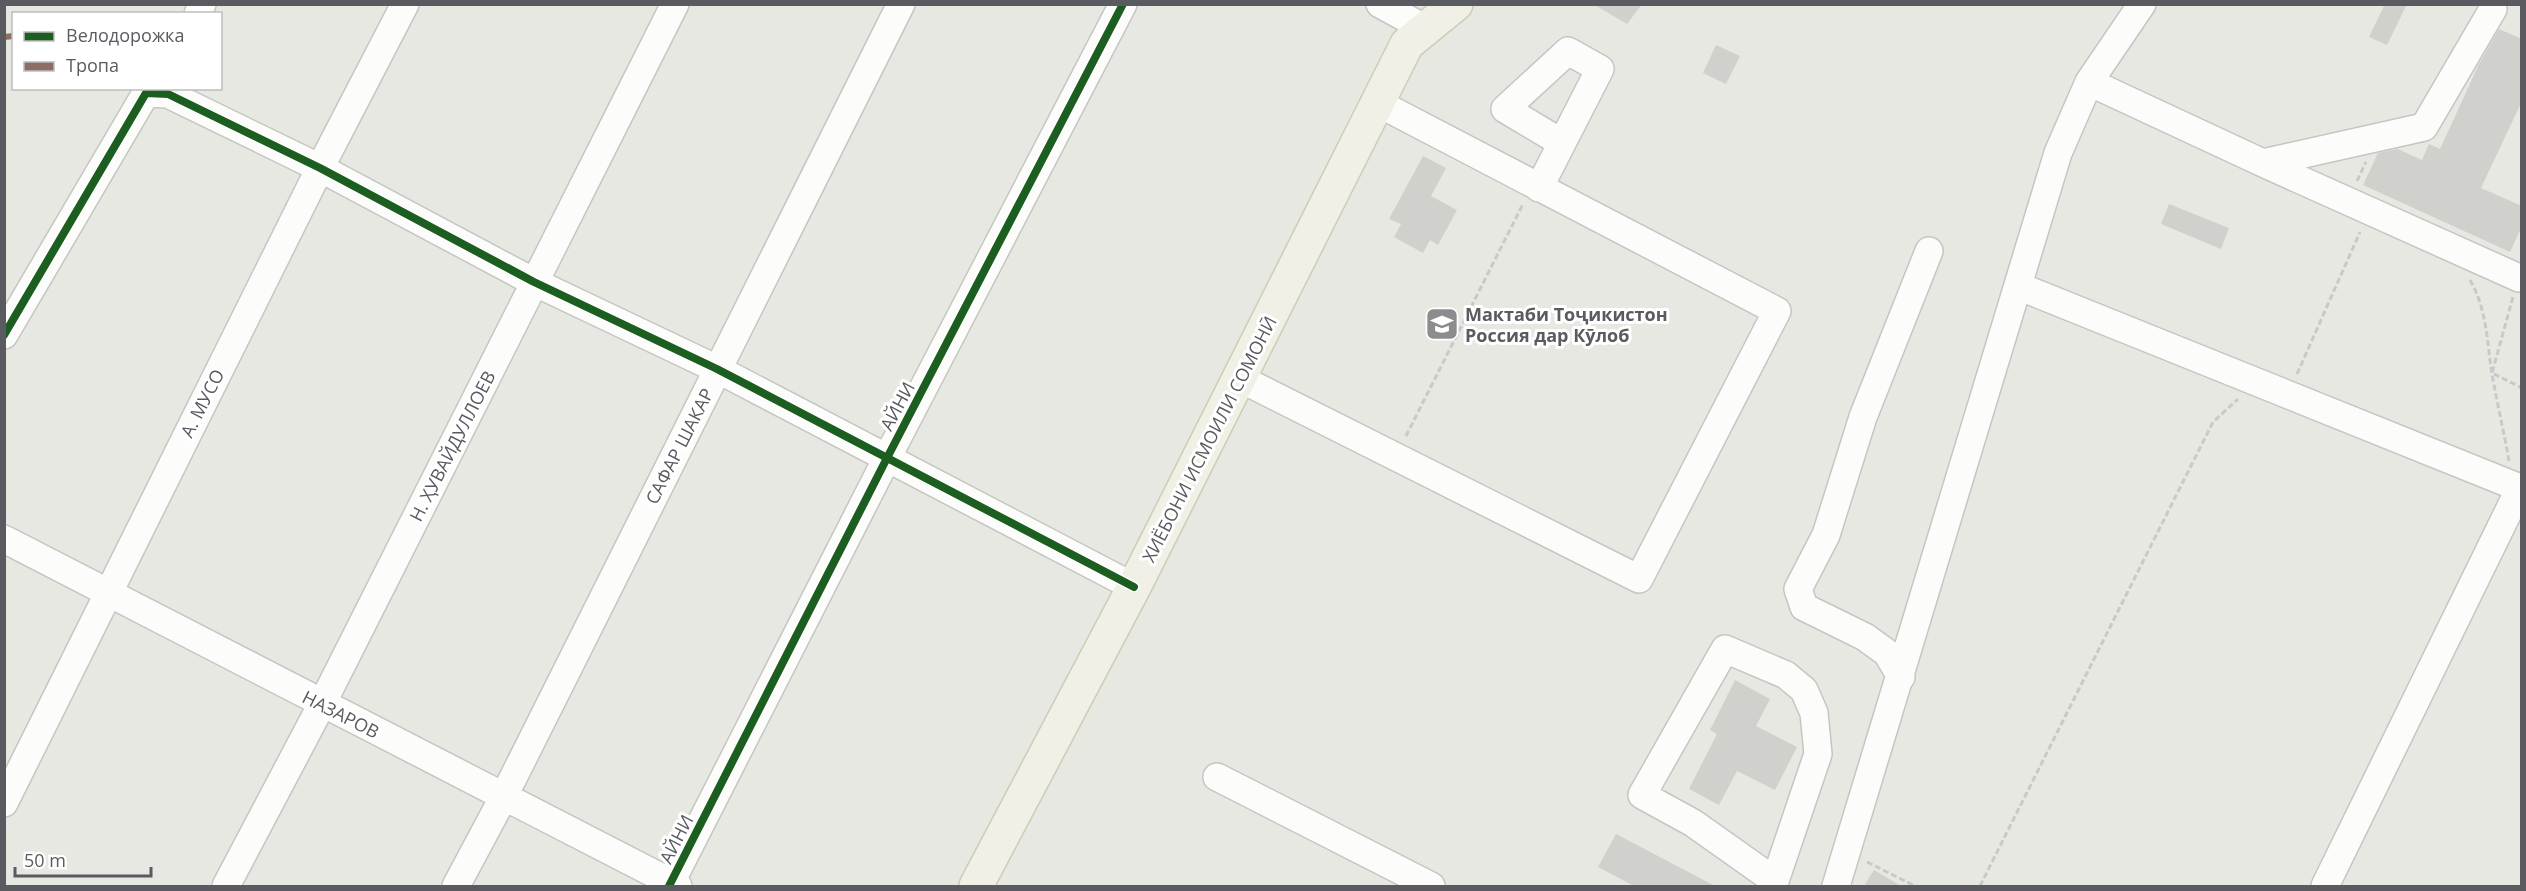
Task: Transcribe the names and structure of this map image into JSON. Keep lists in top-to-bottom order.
{
  "streets": {
    "main road": ["ХИЁБОНИ ИСМОИЛИ СОМОНӢ"],
    "street": [
      "А. МУСО",
      "АЙНИ",
      "Н. ҲУВАЙДУЛЛОЕВ",
      "САФАР ШАКАР",
      "НАЗАРОВ"
    ]
  },
  "crossings": [
    ["А. МУСО", "НАЗАРОВ"],
    ["АЙНИ", "НАЗАРОВ"],
    ["Н. ҲУВАЙДУЛЛОЕВ", "НАЗАРОВ"],
    ["САФАР ШАКАР", "НАЗАРОВ"]
  ],
  "places": {
    "school or university": ["Мактаби Тоҷикистон Россия дар Кӯлоб"]
  },
  "legend": ["Велодорожка", "Тропа"],
  "scale_bar": "50 m"
}
